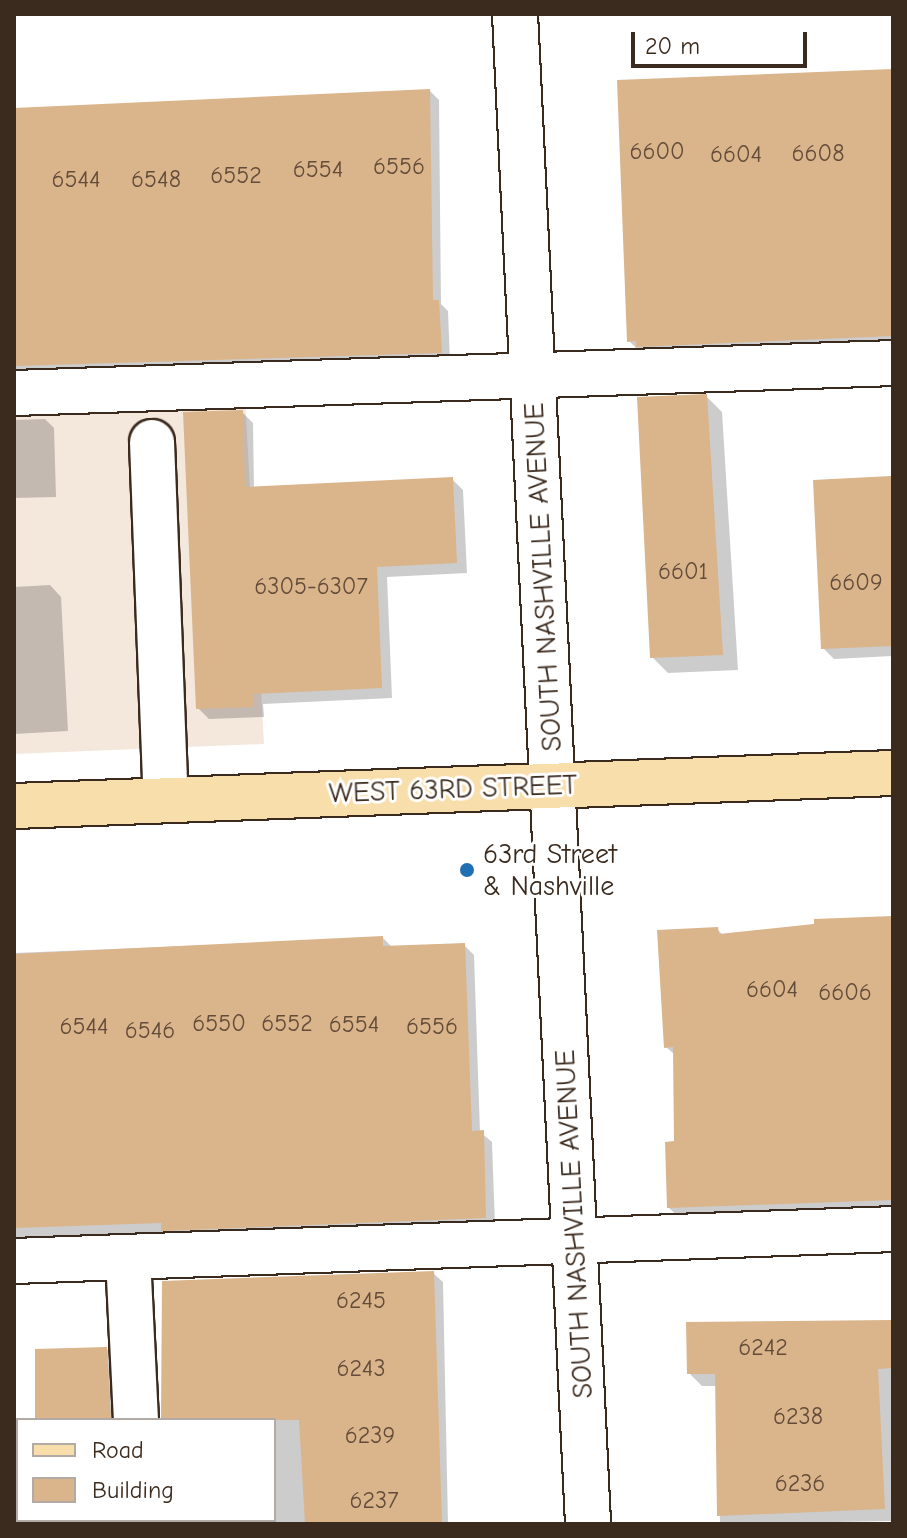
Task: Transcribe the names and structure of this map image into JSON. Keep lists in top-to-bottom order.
{
  "streets": {
    "main road": ["WEST 63RD STREET"],
    "street": ["SOUTH NASHVILLE AVENUE"]
  },
  "crossings": [
    ["SOUTH NASHVILLE AVENUE", "WEST 63RD STREET"]
  ],
  "places": ["63rd Street & Nashville"],
  "house_numbers": [
    "6600",
    "6608",
    "6604",
    "6556",
    "6554",
    "6552",
    "6544",
    "6548",
    "6601",
    "6609",
    "6305-6307",
    "6604",
    "6606",
    "6550",
    "6552",
    "6554",
    "6544",
    "6556",
    "6546",
    "6245",
    "6242",
    "6243",
    "6238",
    "6239",
    "6236",
    "6237"
  ],
  "legend": ["Road", "Building"],
  "scale_bar": "20 m"
}
